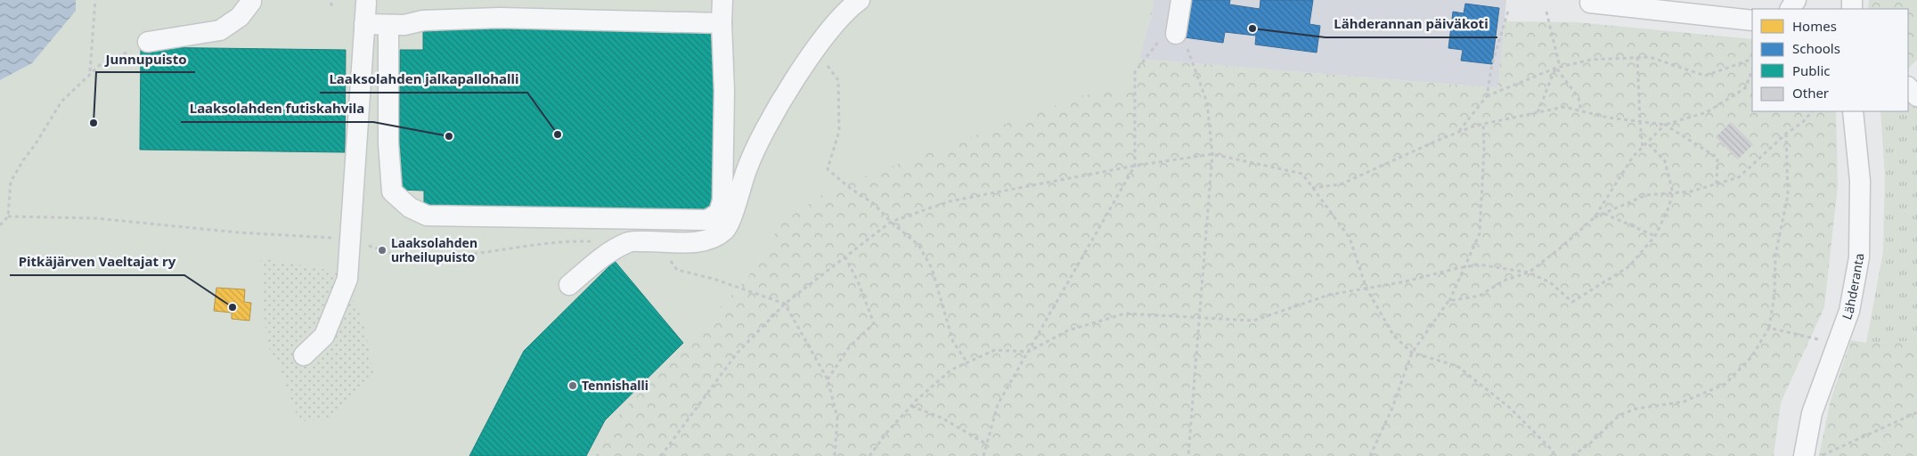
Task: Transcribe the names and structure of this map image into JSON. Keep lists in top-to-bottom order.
{
  "streets": {
    "street": ["Lähderanta"]
  },
  "places": [
    "Lähderannan päiväkoti",
    "Junnupuisto",
    "Laaksolahden jalkapallohalli",
    "Laaksolahden futiskahvila",
    "Laaksolahden urheilupuisto",
    "Pitkäjärven Vaeltajat ry",
    "Tennishalli"
  ],
  "legend": [
    "Homes",
    "Schools",
    "Public",
    "Other"
  ]
}
